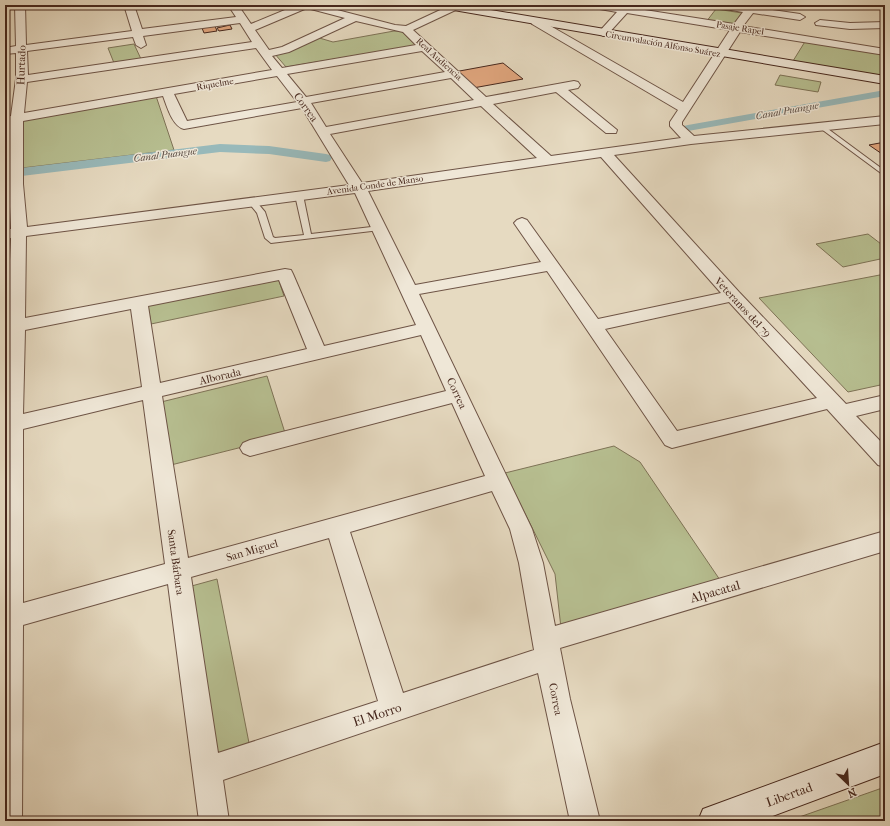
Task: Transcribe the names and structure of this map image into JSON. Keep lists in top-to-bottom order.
{
  "streets": {
    "street": [
      "Pasaje Rapel",
      "Circunvalación Alfonso Suárez",
      "Real Audiencia",
      "Hurtado",
      "Riquelme",
      "Correa",
      "Avenida Conde de Manso",
      "Veteranos del 79",
      "Alborada",
      "San Miguel",
      "Santa Bárbara",
      "Alpacatal",
      "El Morro",
      "Libertad"
    ]
  },
  "crossings": [
    ["Real Audiencia", "Riquelme"],
    ["Real Audiencia", "Avenida Conde de Manso"],
    ["Hurtado", "Riquelme"],
    ["Hurtado", "Avenida Conde de Manso"],
    ["Hurtado", "Alborada"],
    ["Hurtado", "San Miguel"],
    ["Riquelme", "Correa"],
    ["Correa", "Avenida Conde de Manso"],
    ["Correa", "Alborada"],
    ["Correa", "San Miguel"],
    ["Correa", "Alpacatal"],
    ["Correa", "El Morro"],
    ["Avenida Conde de Manso", "Veteranos del 79"],
    ["Alborada", "Santa Bárbara"],
    ["San Miguel", "Santa Bárbara"],
    ["Santa Bárbara", "El Morro"],
    ["Alpacatal", "El Morro"]
  ],
  "water": ["Canal Puangue"],
  "north": "bottom right"
}
